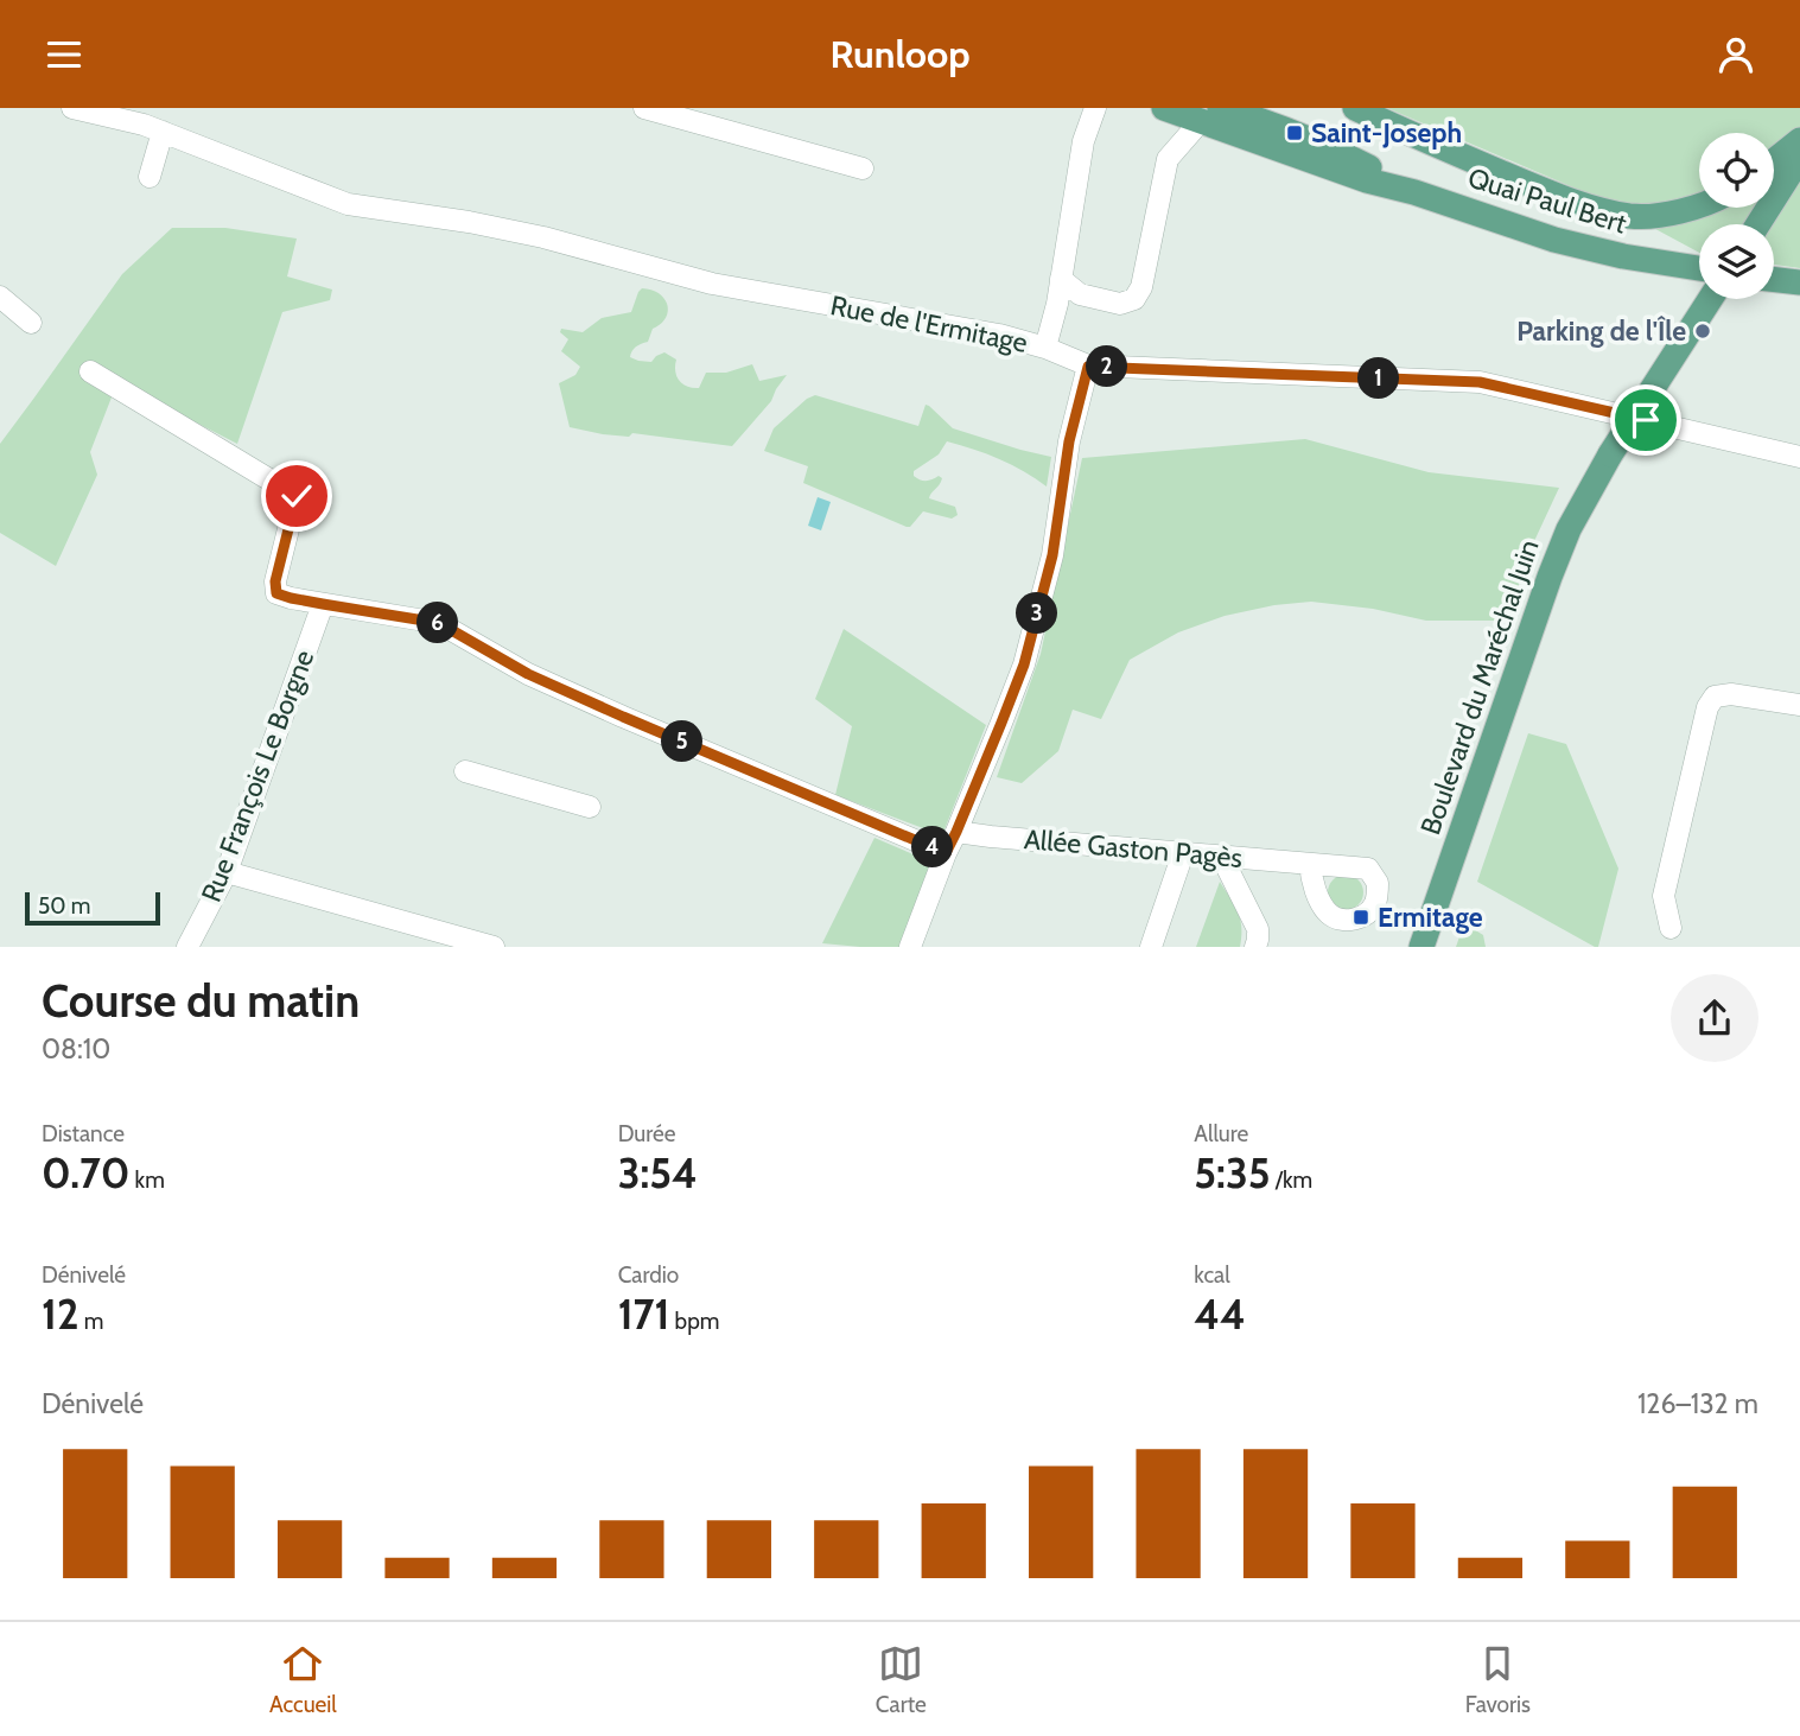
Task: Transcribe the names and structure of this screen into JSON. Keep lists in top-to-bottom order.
{
  "streets": {
    "main road": ["Quai Paul Bert", "Boulevard du Maréchal Juin"],
    "street": ["Rue de l'Ermitage", "Rue François Le Borgne", "Allée Gaston Pagès"]
  },
  "places": {
    "transit": ["Saint-Joseph", "Ermitage"],
    "other": ["Parking de l'Île"]
  },
  "scale_bar": "50 m",
  "page": {
    "header": "Runloop",
    "pins": [
      "2",
      "1",
      "3",
      "6",
      "5",
      "4"
    ],
    "scale": "50 m",
    "heading": ["Course du matin", "08:10"],
    "stats": [
      ["Distance", "0.70 km"],
      ["Durée", "3:54"],
      ["Allure", "5:35 /km"],
      ["Dénivelé", "12 m"],
      ["Cardio", "171 bpm"],
      ["kcal", "44"]
    ],
    "chart": ["Dénivelé", "126–132 m"],
    "tabs": ["Accueil", "Carte", "Favoris"]
  }
}
